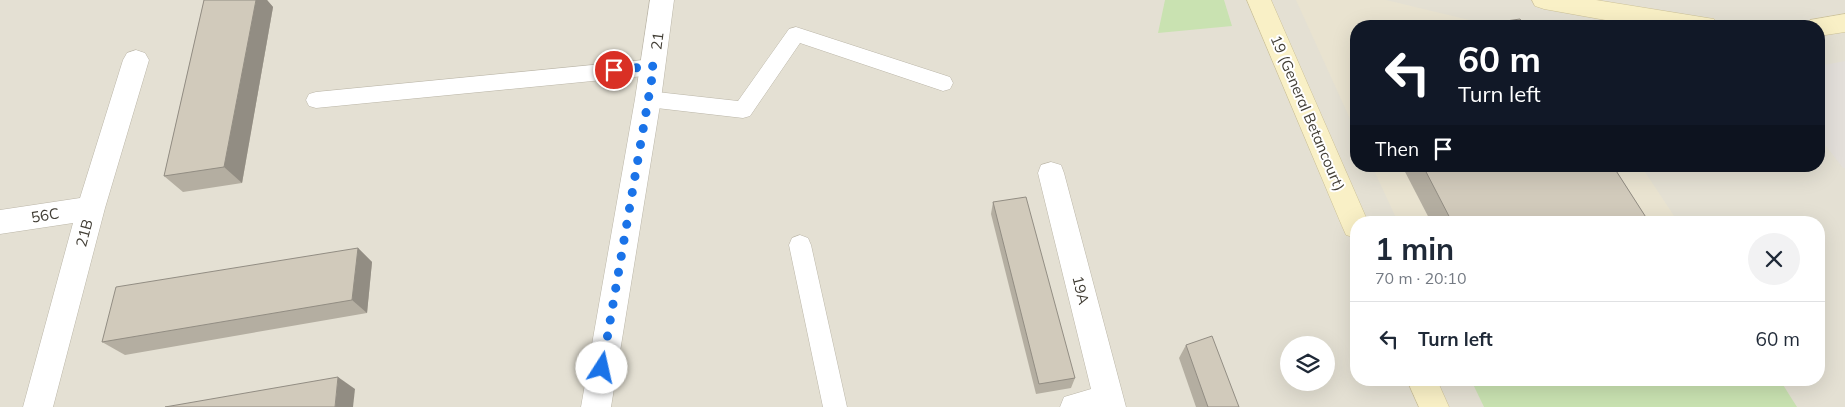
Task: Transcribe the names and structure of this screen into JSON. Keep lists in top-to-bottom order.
{
  "streets": {
    "main road": ["19 (General Betancourt)"],
    "street": [
      "21",
      "56C",
      "21B",
      "19A"
    ]
  },
  "crossings": [
    ["56C", "21B"]
  ],
  "page": {
    "turn": ["60 m", "Turn left"],
    "then": "Then",
    "heading": ["1 min", "70 m · 20:10"],
    "list": [
      {
        "name": "Turn left",
        "value": "60 m"
      }
    ]
  }
}
